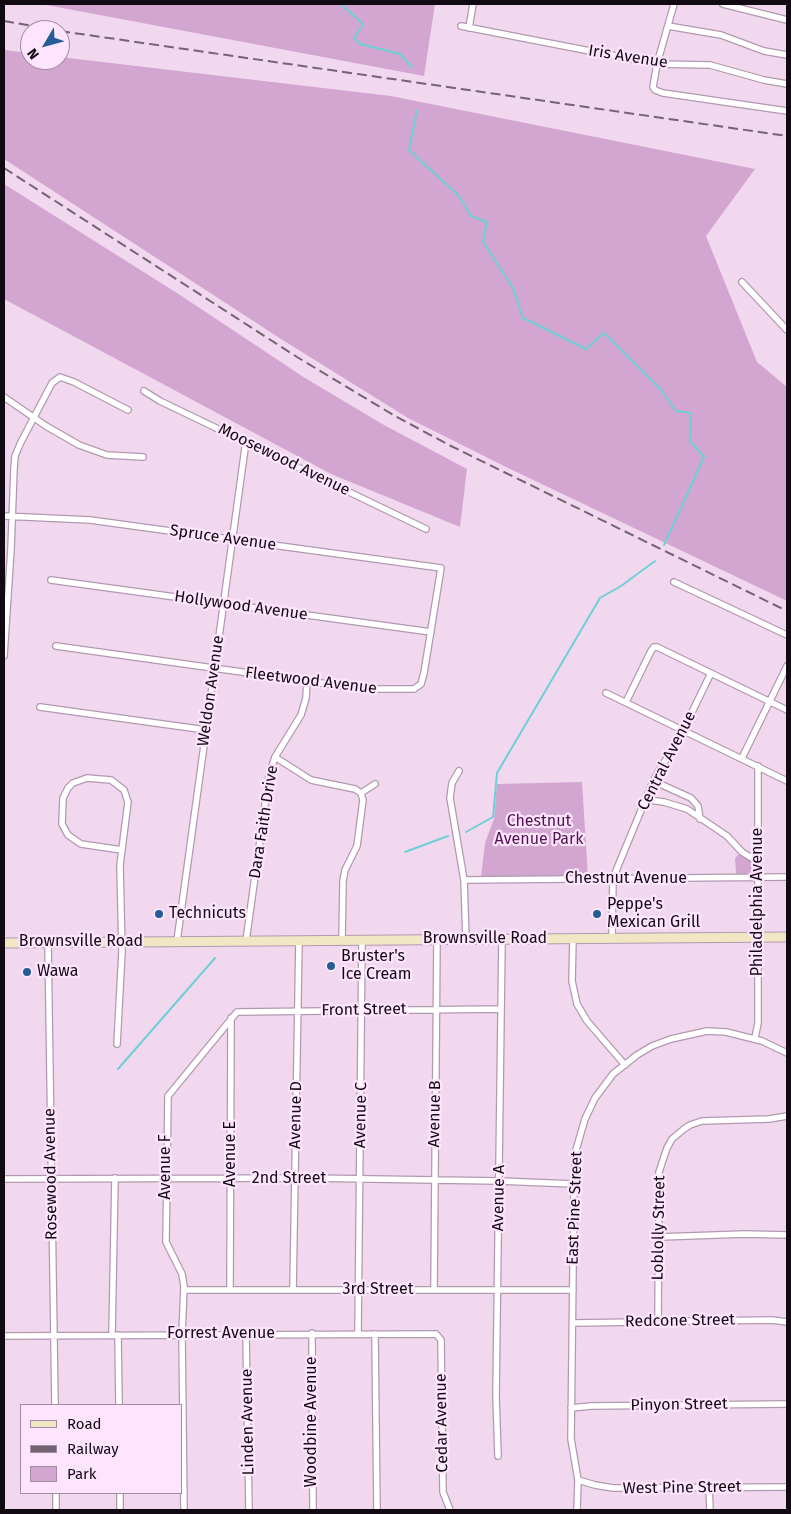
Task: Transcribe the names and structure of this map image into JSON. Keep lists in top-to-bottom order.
{
  "streets": {
    "street": [
      "Iris Avenue",
      "Moosewood Avenue",
      "Spruce Avenue",
      "Hollywood Avenue",
      "Fleetwood Avenue",
      "Weldon Avenue",
      "Central Avenue",
      "Dara Faith Drive",
      "Chestnut Avenue",
      "Philadelphia Avenue",
      "Brownsville Road",
      "Front Street",
      "Avenue B",
      "Avenue D",
      "Avenue C",
      "Avenue E",
      "Avenue F",
      "Rosewood Avenue",
      "2nd Street",
      "Avenue A",
      "East Pine Street",
      "Loblolly Street",
      "3rd Street",
      "Redcone Street",
      "Forrest Avenue",
      "Pinyon Street",
      "Linden Avenue",
      "Woodbine Avenue",
      "Cedar Avenue",
      "West Pine Street"
    ]
  },
  "crossings": [
    ["Moosewood Avenue", "Weldon Avenue"],
    ["Spruce Avenue", "Hollywood Avenue"],
    ["Spruce Avenue", "Fleetwood Avenue"],
    ["Spruce Avenue", "Weldon Avenue"],
    ["Hollywood Avenue", "Fleetwood Avenue"],
    ["Hollywood Avenue", "Weldon Avenue"],
    ["Fleetwood Avenue", "Weldon Avenue"],
    ["Fleetwood Avenue", "Dara Faith Drive"],
    ["Weldon Avenue", "Brownsville Road"],
    ["Central Avenue", "Chestnut Avenue"],
    ["Central Avenue", "Brownsville Road"],
    ["Dara Faith Drive", "Brownsville Road"],
    ["Chestnut Avenue", "Philadelphia Avenue"],
    ["Philadelphia Avenue", "Brownsville Road"],
    ["Philadelphia Avenue", "East Pine Street"],
    ["Brownsville Road", "Avenue B"],
    ["Brownsville Road", "Avenue D"],
    ["Brownsville Road", "Avenue C"],
    ["Brownsville Road", "Rosewood Avenue"],
    ["Brownsville Road", "Avenue A"],
    ["Front Street", "Avenue B"],
    ["Front Street", "Avenue D"],
    ["Front Street", "Avenue C"],
    ["Front Street", "Avenue E"],
    ["Front Street", "Avenue F"],
    ["Front Street", "Avenue A"],
    ["Avenue B", "2nd Street"],
    ["Avenue B", "3rd Street"],
    ["Avenue D", "2nd Street"],
    ["Avenue D", "3rd Street"],
    ["Avenue C", "2nd Street"],
    ["Avenue C", "3rd Street"],
    ["Avenue C", "Forrest Avenue"],
    ["Avenue E", "Avenue F"],
    ["Avenue E", "2nd Street"],
    ["Avenue E", "3rd Street"],
    ["Avenue F", "2nd Street"],
    ["Avenue F", "3rd Street"],
    ["Avenue F", "Forrest Avenue"],
    ["Rosewood Avenue", "2nd Street"],
    ["Rosewood Avenue", "Forrest Avenue"],
    ["2nd Street", "Avenue A"],
    ["2nd Street", "East Pine Street"],
    ["Avenue A", "3rd Street"],
    ["East Pine Street", "3rd Street"],
    ["East Pine Street", "Redcone Street"],
    ["East Pine Street", "Pinyon Street"],
    ["East Pine Street", "West Pine Street"],
    ["Loblolly Street", "Redcone Street"],
    ["Forrest Avenue", "Linden Avenue"],
    ["Forrest Avenue", "Woodbine Avenue"],
    ["Forrest Avenue", "Cedar Avenue"]
  ],
  "parks": ["Chestnut Avenue Park"],
  "places": [
    "Technicuts",
    "Peppe's Mexican Grill",
    "Bruster's Ice Cream",
    "Wawa"
  ],
  "legend": ["Road", "Railway", "Park"],
  "north": "bottom left"
}
